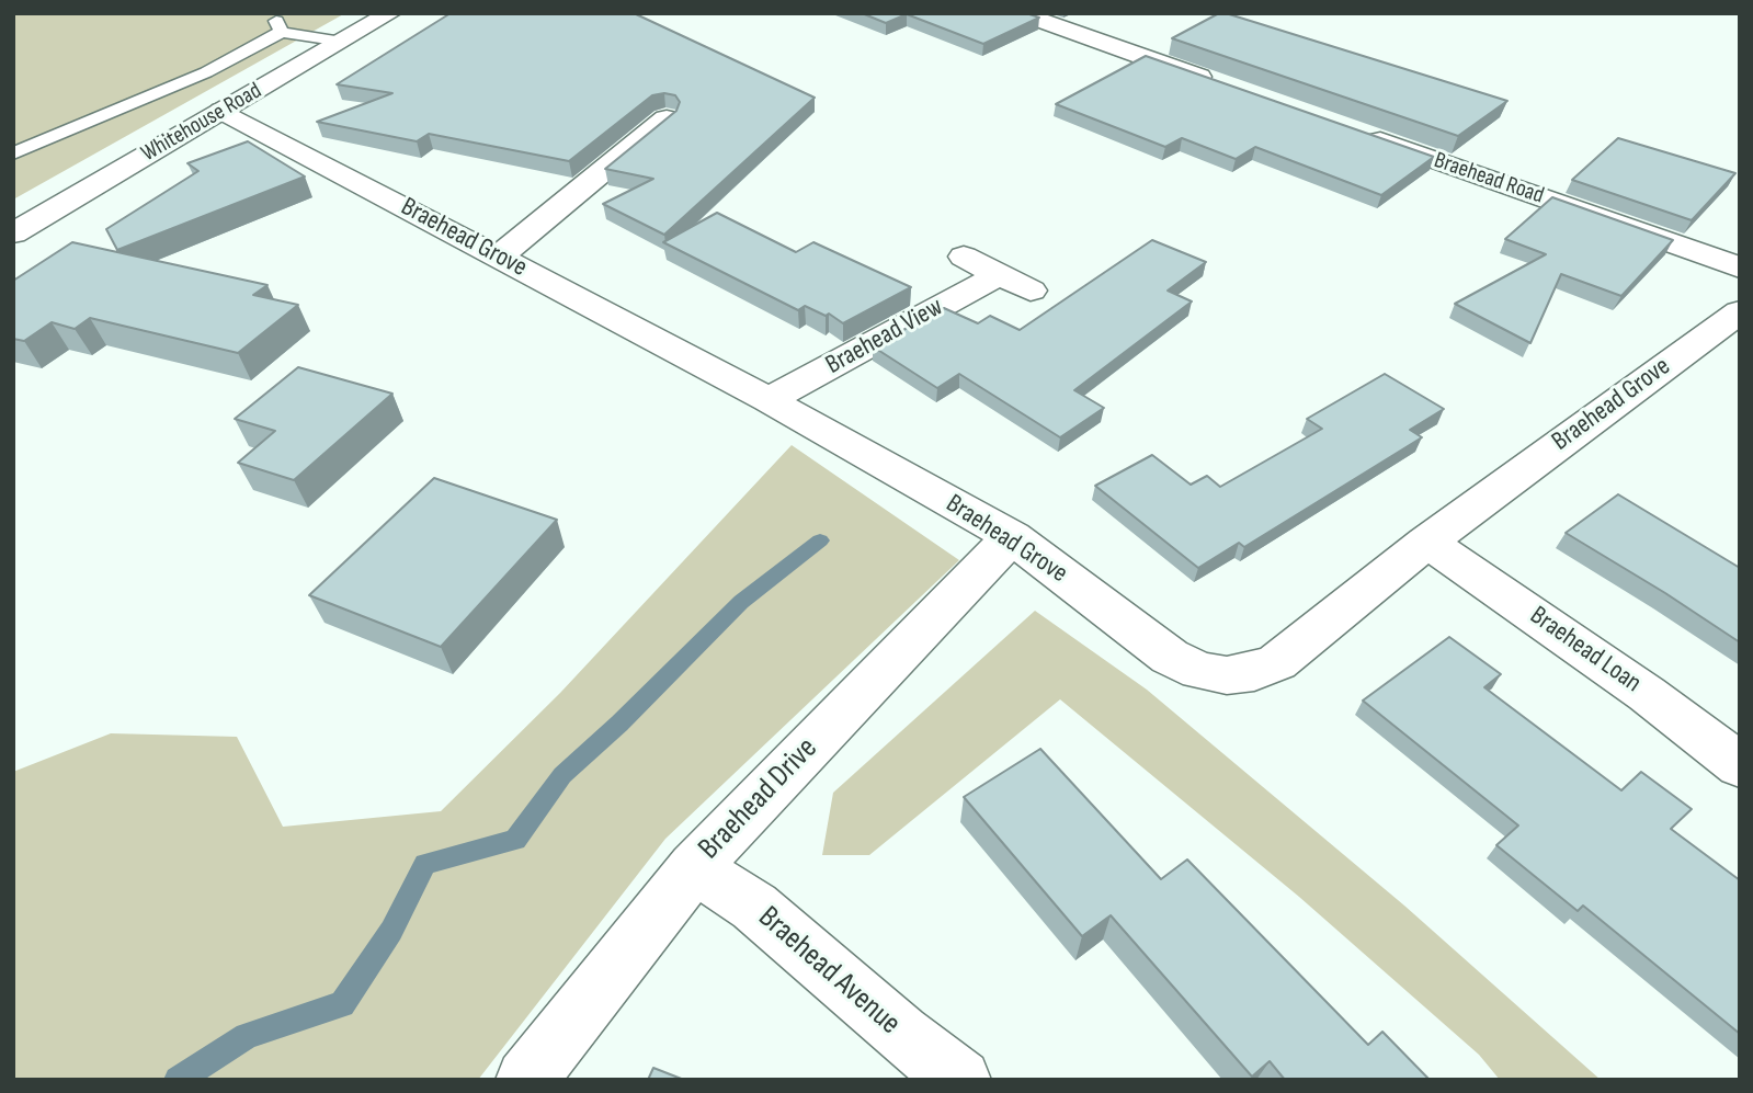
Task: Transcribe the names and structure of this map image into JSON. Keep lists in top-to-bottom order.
{
  "streets": {
    "street": [
      "Whitehouse Road",
      "Braehead Road",
      "Braehead Grove",
      "Braehead View",
      "Braehead Loan",
      "Braehead Drive",
      "Braehead Avenue"
    ]
  },
  "crossings": [
    ["Whitehouse Road", "Braehead Grove"],
    ["Braehead Grove", "Braehead View"],
    ["Braehead Grove", "Braehead Loan"],
    ["Braehead Grove", "Braehead Drive"],
    ["Braehead Drive", "Braehead Avenue"]
  ]
}
